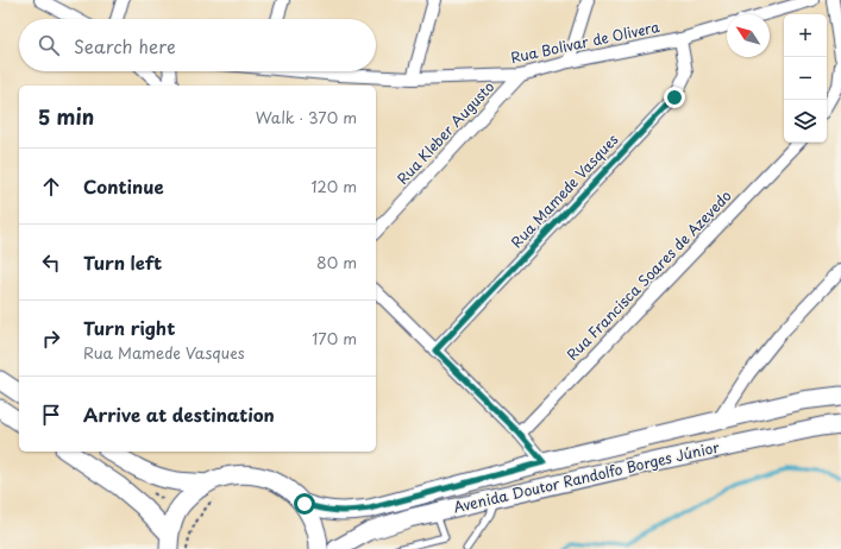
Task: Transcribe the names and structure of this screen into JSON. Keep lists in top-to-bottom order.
{
  "streets": {
    "main road": ["Avenida Doutor Randolfo Borges Júnior"],
    "street": [
      "Rua Bolivar de Olivera",
      "Rua Kleber Augusto",
      "Rua Mamede Vasques",
      "Rua Francisca Soares de Azevedo"
    ]
  },
  "crossings": [
    ["Rua Bolivar de Olivera", "Rua Kleber Augusto"],
    ["Rua Bolivar de Olivera", "Rua Mamede Vasques"]
  ],
  "north": "top left",
  "page": {
    "map_buttons": ["+", "−"],
    "search": "Search here",
    "heading": ["5 min", "Walk · 370 m"],
    "list": [
      ["Continue", "120 m"],
      ["Turn left", "80 m"],
      ["Turn right", "Rua Mamede Vasques", "170 m"],
      "Arrive at destination"
    ]
  }
}
